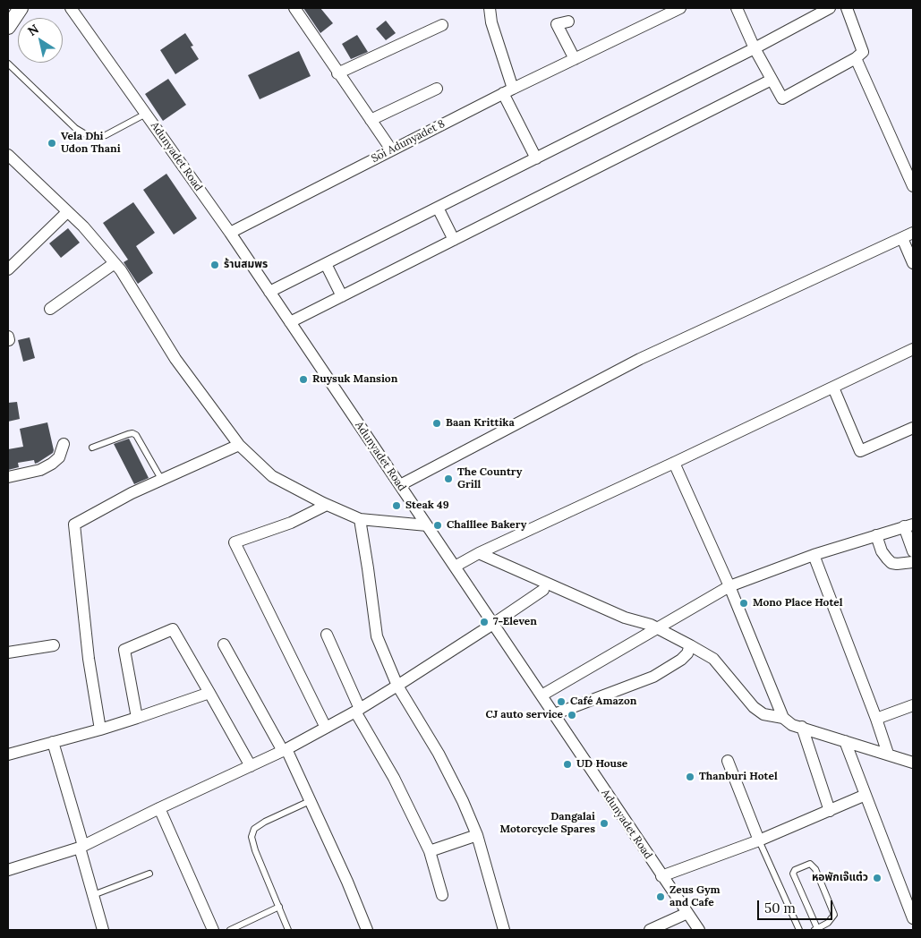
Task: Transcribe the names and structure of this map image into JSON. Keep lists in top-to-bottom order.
{
  "streets": {
    "street": ["Soi Adunyadet 8", "Adunyadet Road"]
  },
  "crossings": [
    ["Soi Adunyadet 8", "Adunyadet Road"]
  ],
  "places": [
    "Vela Dhi Udon Thani",
    "ร้านสมพร",
    "Ruysuk Mansion",
    "Baan Krittika",
    "The Country Grill",
    "Steak 49",
    "Challlee Bakery",
    "Mono Place Hotel",
    "7-Eleven",
    "Café Amazon",
    "CJ auto service",
    "UD House",
    "Thanburi Hotel",
    "Dangalai Motorcycle Spares",
    "หอพักเจ๊แต๋ว",
    "Zeus Gym and Cafe"
  ],
  "scale_bar": "50 m",
  "north": "top left"
}
